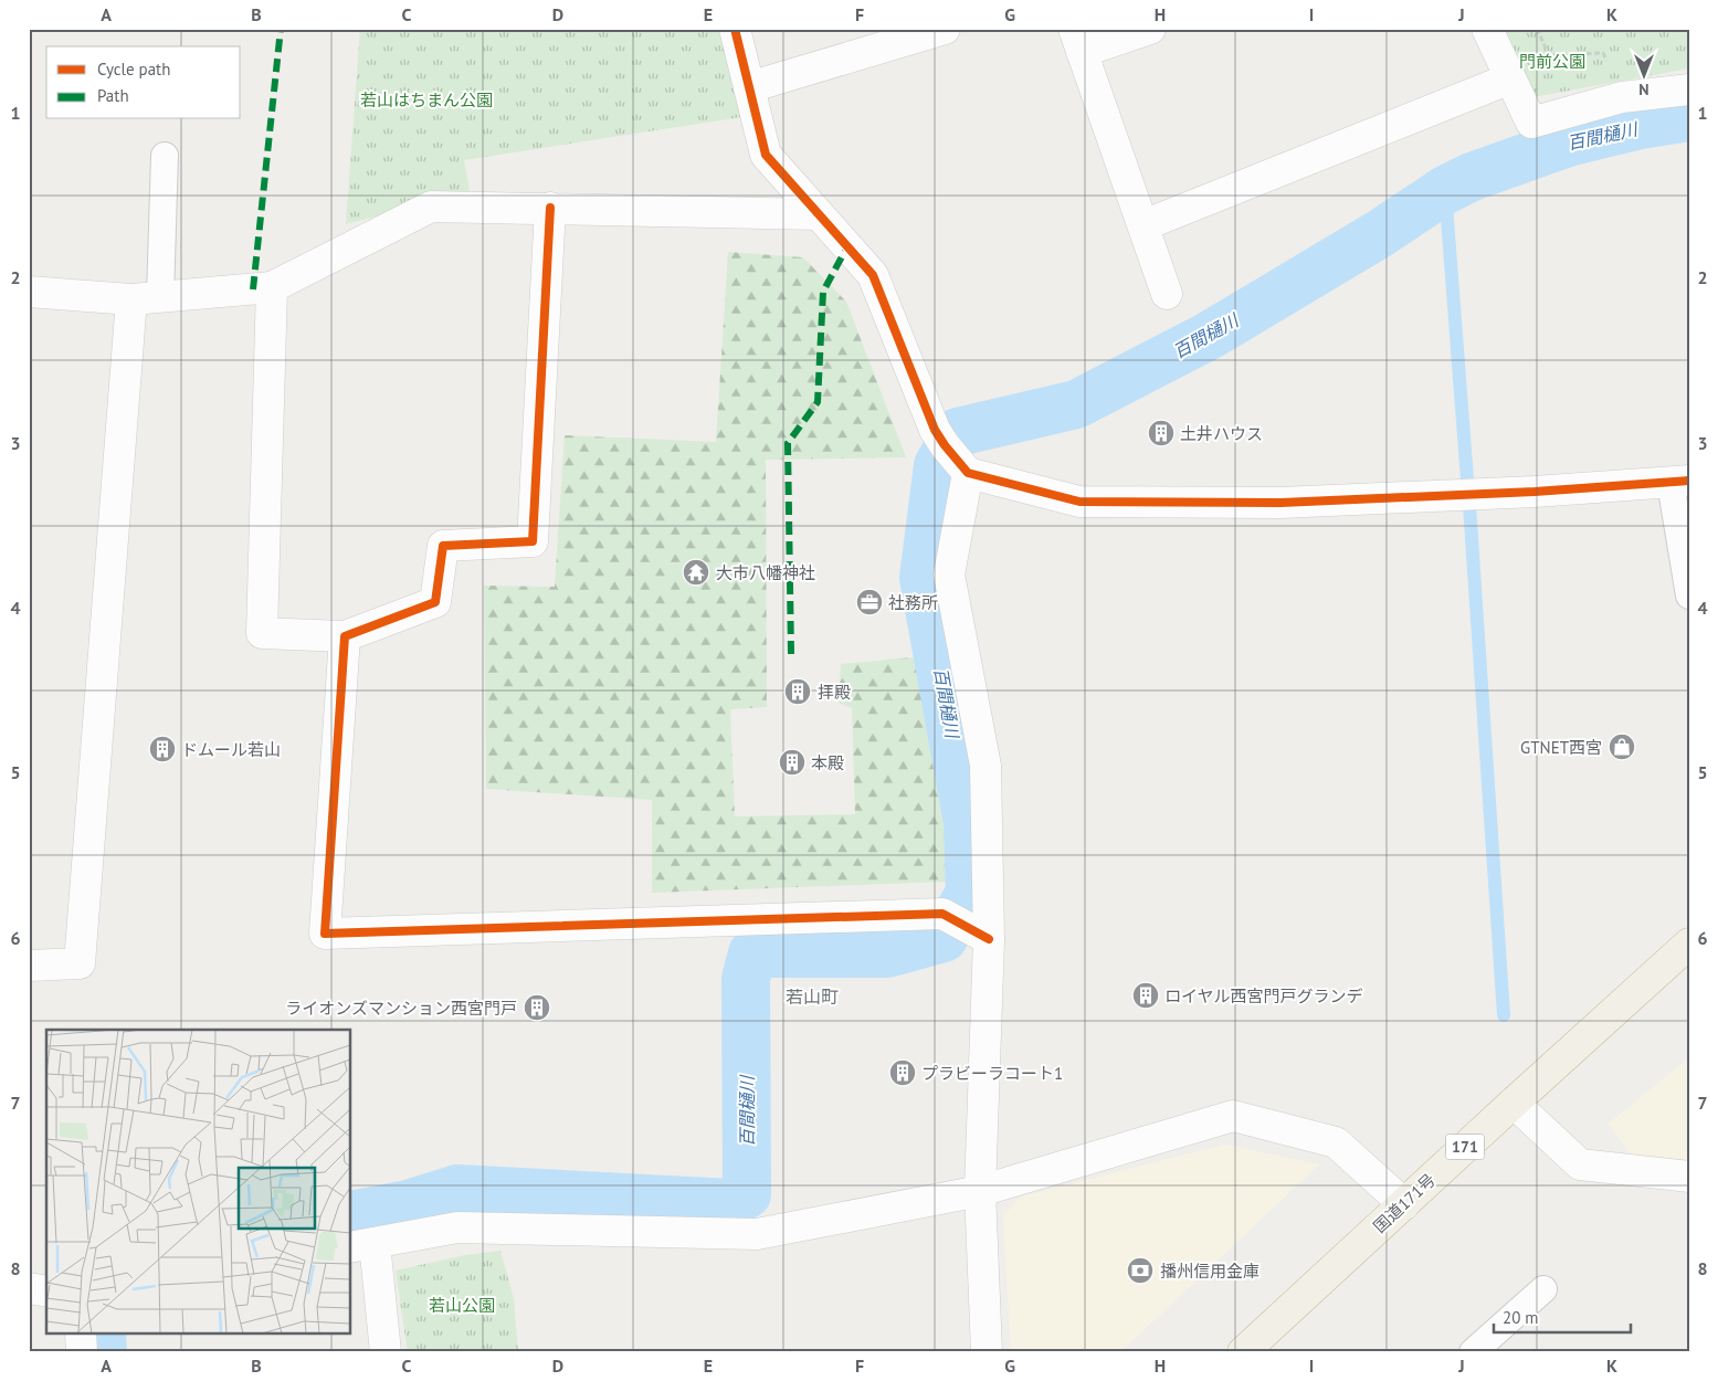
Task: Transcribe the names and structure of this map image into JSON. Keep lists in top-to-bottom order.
{
  "streets": {
    "highway": ["171", "国道171号"]
  },
  "districts": ["若山町"],
  "water": ["百間樋川"],
  "parks": ["門前公園", "若山はちまん公園", "若山公園"],
  "places": {
    "building": [
      "土井ハウス",
      "拝殿",
      "ドムール若山",
      "本殿",
      "ロイヤル西宮門戸グランデ",
      "ライオンズマンション西宮門戸",
      "プラビーラコート1"
    ],
    "temple": ["大市八幡神社"],
    "office": ["社務所"],
    "shop": ["GTNET西宮"],
    "bank": ["播州信用金庫"]
  },
  "legend": ["Cycle path", "Path"],
  "scale_bar": "20 m",
  "north": "bottom",
  "grid": {
    "columns": [
      "A",
      "B",
      "C",
      "D",
      "E",
      "F",
      "G",
      "H",
      "I",
      "J",
      "K"
    ],
    "rows": [
      "1",
      "2",
      "3",
      "4",
      "5",
      "6",
      "7",
      "8"
    ]
  }
}
